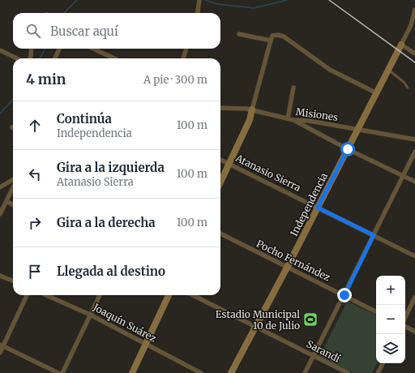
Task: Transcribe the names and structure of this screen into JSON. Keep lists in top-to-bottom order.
{
  "streets": {
    "street": [
      "Misiones",
      "Atanasio Sierra",
      "Independencia",
      "Pocho Fernández",
      "Joaquín Suárez",
      "Sarandí"
    ]
  },
  "crossings": [
    ["Misiones", "Independencia"],
    ["Atanasio Sierra", "Independencia"],
    ["Independencia", "Pocho Fernández"],
    ["Independencia", "Sarandí"]
  ],
  "places": {
    "sports": ["Estadio Municipal 10 de Julio"]
  },
  "page": {
    "search": "Buscar aquí",
    "heading": ["4 min", "A pie · 300 m"],
    "list": [
      ["Continúa", "Independencia", "100 m"],
      ["Gira a la izquierda", "Atanasio Sierra", "100 m"],
      ["Gira a la derecha", "100 m"],
      "Llegada al destino"
    ],
    "map_buttons": ["+", "−"]
  }
}
